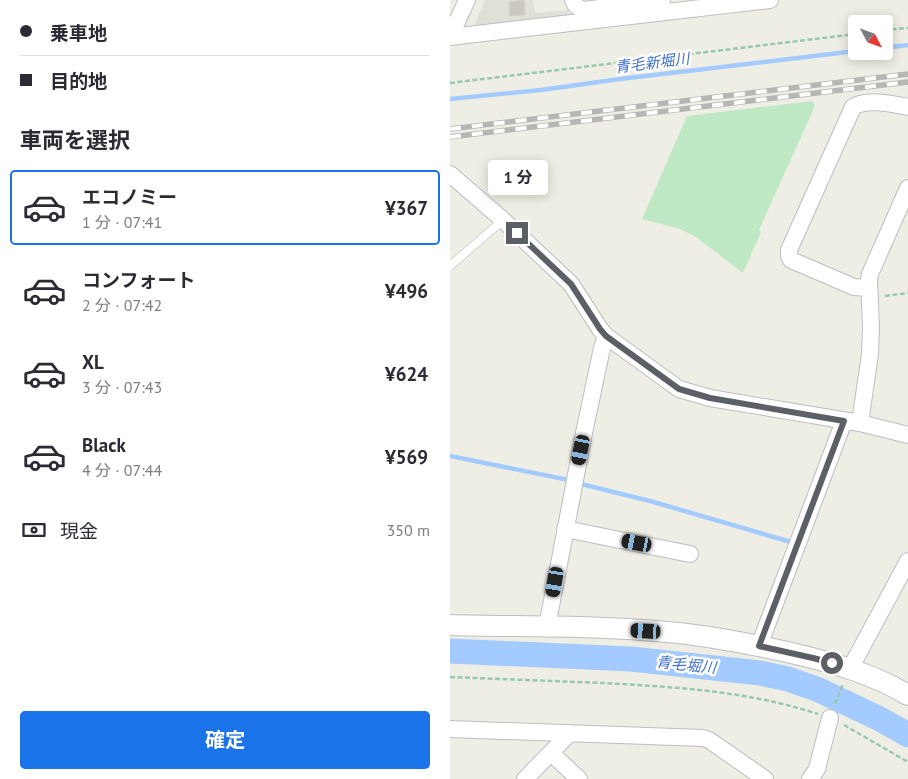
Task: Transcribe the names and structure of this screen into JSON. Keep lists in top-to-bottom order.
{
  "water": ["青毛新堀川", "青毛堀川"],
  "north": "bottom right",
  "page": {
    "banner": ["乗車地", "目的地"],
    "heading": "車両を選択",
    "bubble": "1 分",
    "list": [
      {
        "name": "エコノミー",
        "note": "1 分 · 07:41",
        "value": "¥367"
      },
      {
        "name": "コンフォート",
        "note": "2 分 · 07:42",
        "value": "¥496"
      },
      {
        "name": "XL",
        "note": "3 分 · 07:43",
        "value": "¥624"
      },
      {
        "name": "Black",
        "note": "4 分 · 07:44",
        "value": "¥569"
      }
    ],
    "pay": ["現金", "350 m"],
    "buttons": "確定"
  }
}
